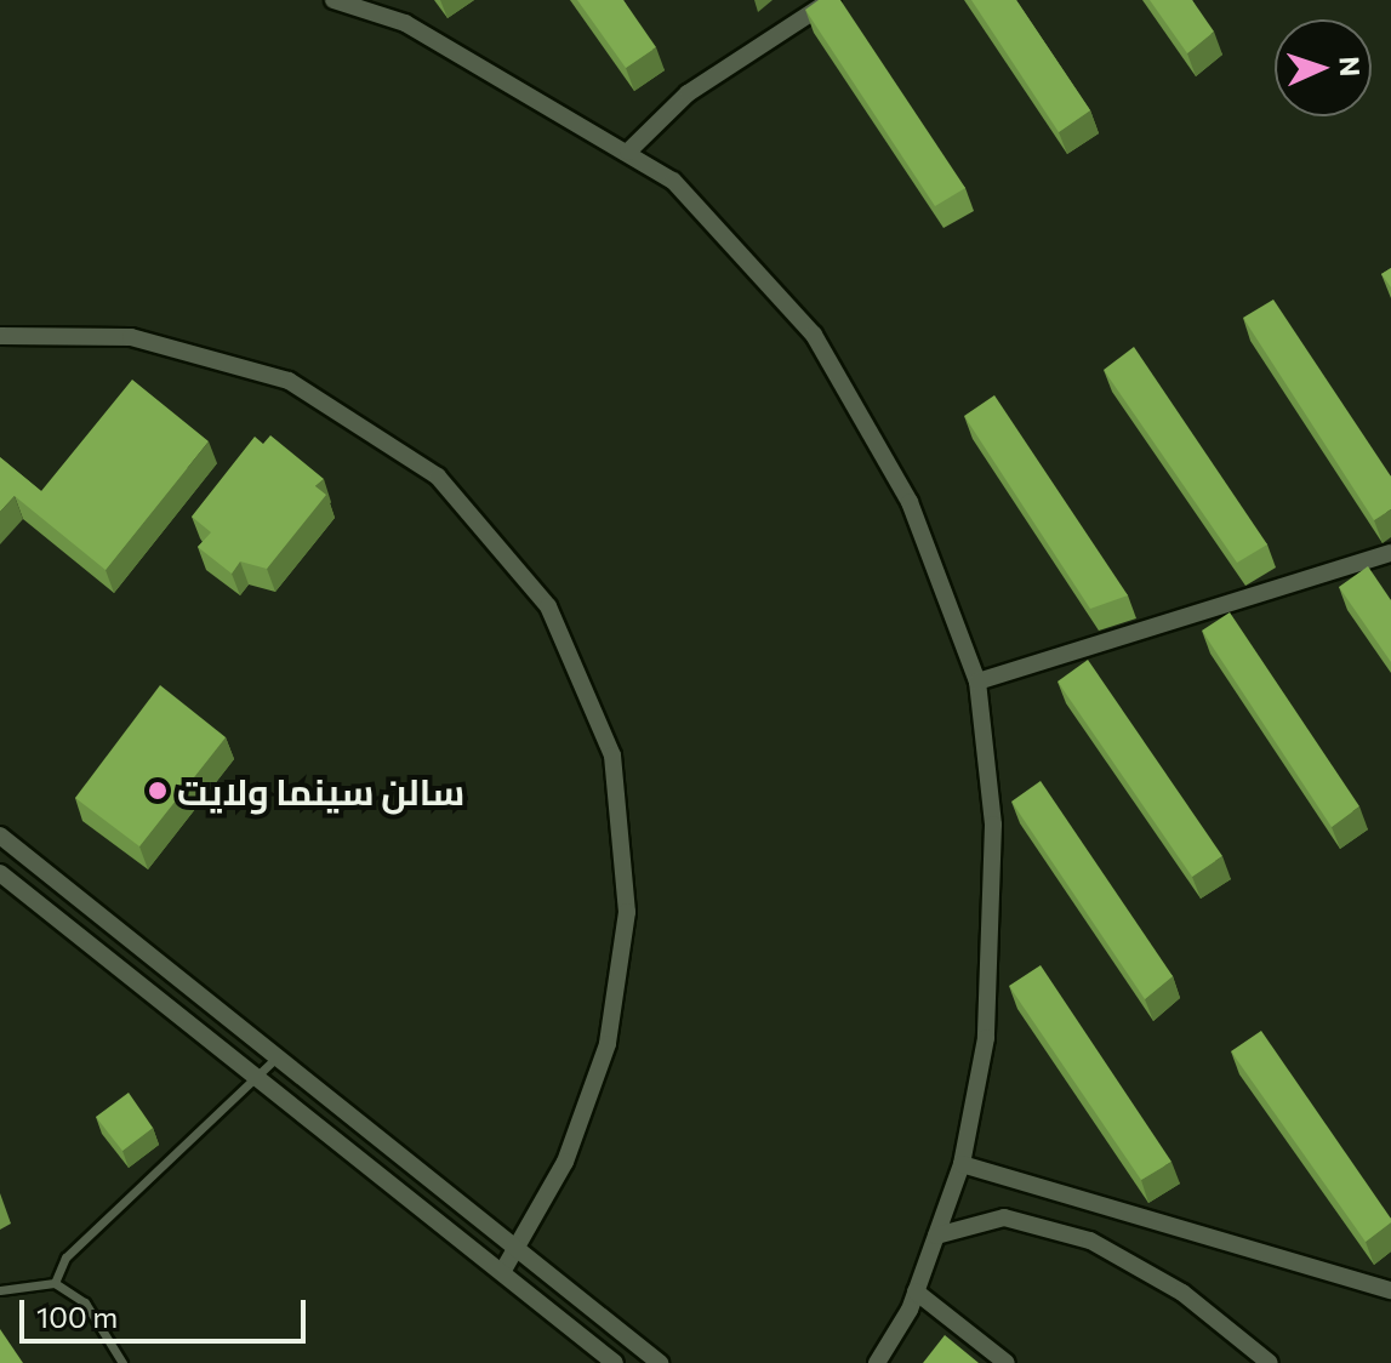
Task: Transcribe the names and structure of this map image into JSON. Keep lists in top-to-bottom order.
{
  "places": ["سالن سینما ولایت"],
  "scale_bar": "100 m",
  "north": "right"
}
